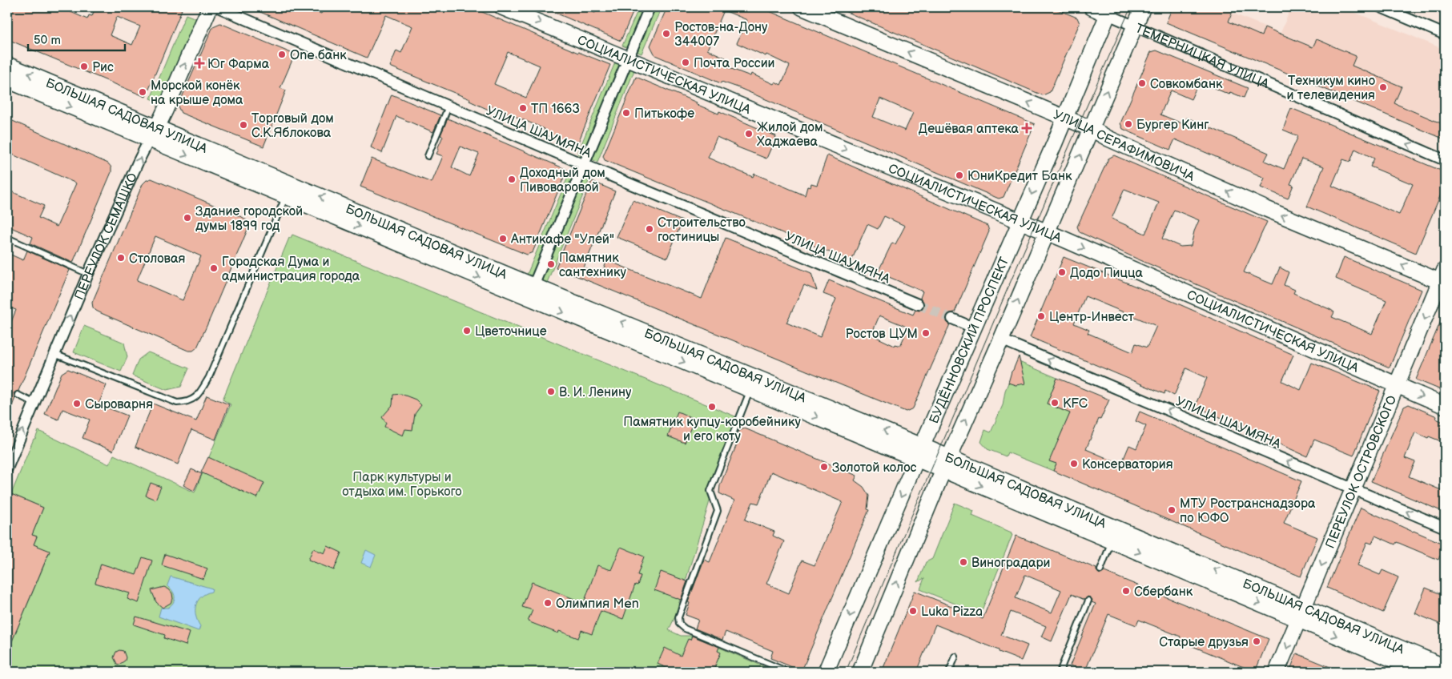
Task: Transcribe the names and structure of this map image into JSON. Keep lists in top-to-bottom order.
{
  "streets": {
    "main road": [
      "ТЕМЕРНИЦКАЯ УЛИЦА",
      "СОЦИАЛИСТИЧЕСКАЯ УЛИЦА",
      "БОЛЬШАЯ САДОВАЯ УЛИЦА",
      "УЛИЦА СЕРАФИМОВИЧА",
      "ПЕРЕУЛОК СЕМАШКО",
      "БУДЁННОВСКИЙ ПРОСПЕКТ",
      "ПЕРЕУЛОК ОСТРОВСКОГО"
    ],
    "street": ["УЛИЦА ШАУМЯНА"]
  },
  "crossings": [
    ["ТЕМЕРНИЦКАЯ УЛИЦА", "БУДЁННОВСКИЙ ПРОСПЕКТ"],
    ["СОЦИАЛИСТИЧЕСКАЯ УЛИЦА", "БУДЁННОВСКИЙ ПРОСПЕКТ"],
    ["СОЦИАЛИСТИЧЕСКАЯ УЛИЦА", "ПЕРЕУЛОК ОСТРОВСКОГО"],
    ["БОЛЬШАЯ САДОВАЯ УЛИЦА", "ПЕРЕУЛОК СЕМАШКО"],
    ["БОЛЬШАЯ САДОВАЯ УЛИЦА", "БУДЁННОВСКИЙ ПРОСПЕКТ"],
    ["БОЛЬШАЯ САДОВАЯ УЛИЦА", "ПЕРЕУЛОК ОСТРОВСКОГО"],
    ["УЛИЦА ШАУМЯНА", "ПЕРЕУЛОК ОСТРОВСКОГО"],
    ["УЛИЦА СЕРАФИМОВИЧА", "БУДЁННОВСКИЙ ПРОСПЕКТ"],
    ["УЛИЦА СЕРАФИМОВИЧА", "ПЕРЕУЛОК ОСТРОВСКОГО"]
  ],
  "one_way": [
    "ТЕМЕРНИЦКАЯ УЛИЦА",
    "СОЦИАЛИСТИЧЕСКАЯ УЛИЦА",
    "УЛИЦА ШАУМЯНА",
    "УЛИЦА СЕРАФИМОВИЧА",
    "ПЕРЕУЛОК СЕМАШКО",
    "ПЕРЕУЛОК ОСТРОВСКОГО"
  ],
  "parks": ["Парк культуры и отдыха им. Горького"],
  "places": {
    "other": [
      "Ростов-на-Дону 344007",
      "One банк",
      "Почта России",
      "Рис",
      "Совкомбанк",
      "Техникум кино и телевидения",
      "Морской конёк на крыше дома",
      "ТП 1663",
      "Питькофе",
      "Бургер Кинг",
      "Торговый дом С.К.Яблокова",
      "Жилой дом Хаджаева",
      "ЮниКредит Банк",
      "Доходный дом Пивоваровой",
      "Здание городской думы 1899 год",
      "Строительство гостиницы",
      "Антикафе \"Улей\"",
      "Столовая",
      "Памятник сантехнику",
      "Городская Дума и администрация города",
      "Додо Пицца",
      "Центр-Инвест",
      "Цветочнице",
      "Ростов ЦУМ",
      "В. И. Ленину",
      "KFC",
      "Cыроварня",
      "Памятник купцу-коробейнику и его коту",
      "Консерватория",
      "Золотой колос",
      "МТУ Ространснадзора по ЮФО",
      "Виноградари",
      "Сбербанк",
      "Олимпия Men",
      "Luka Pizza",
      "Старые друзья"
    ],
    "health": ["Юг Фарма", "Дешёвая аптека"]
  },
  "scale_bar": "50 m"
}
